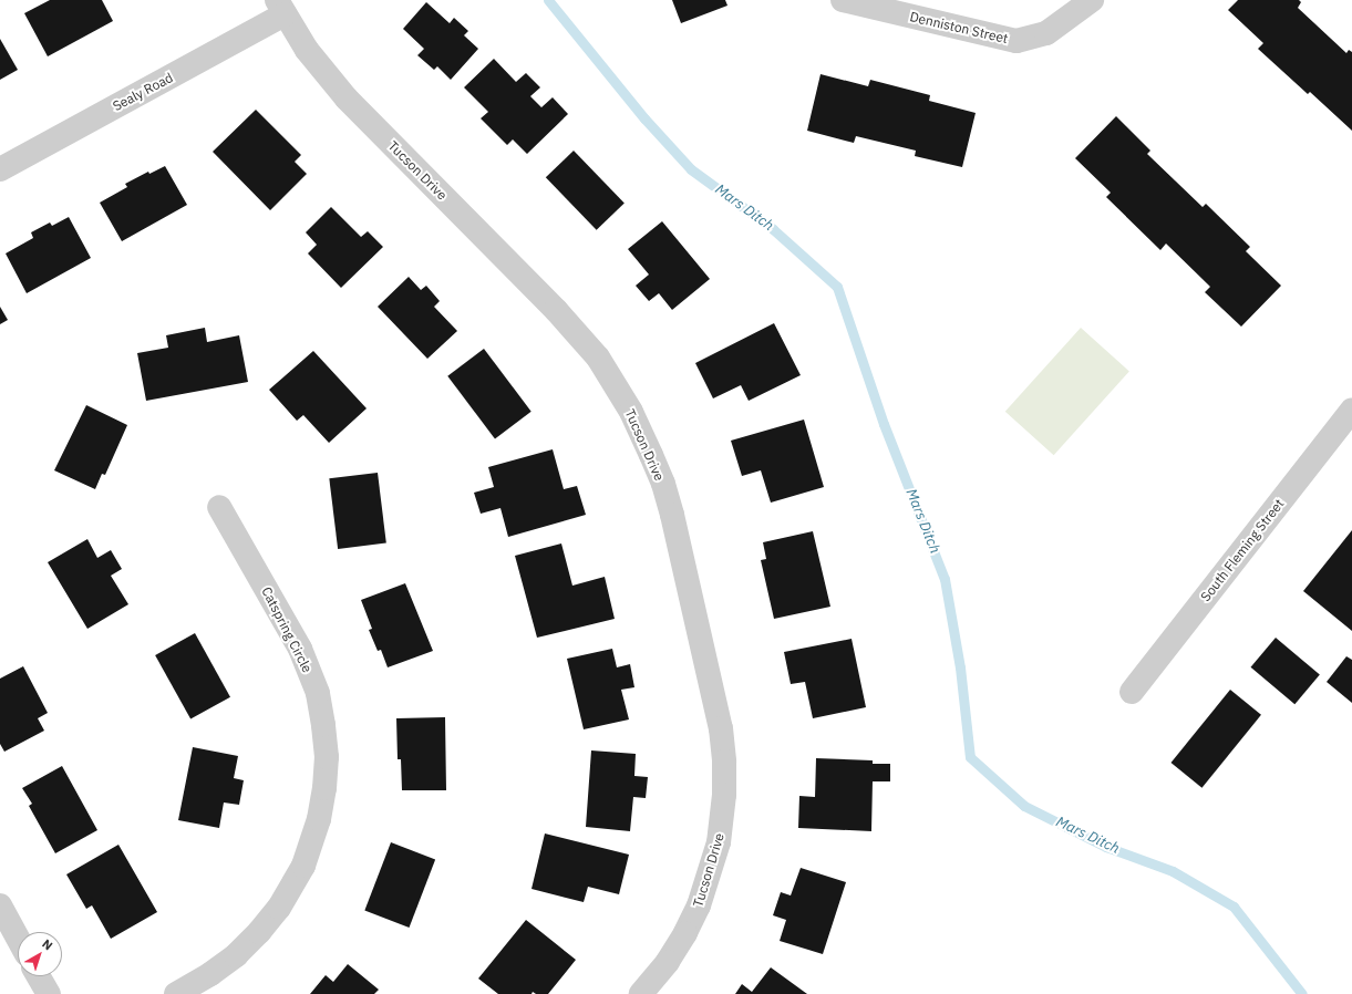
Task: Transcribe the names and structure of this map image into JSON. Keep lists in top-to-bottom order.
{
  "streets": {
    "street": [
      "Denniston Street",
      "Sealy Road",
      "Tucson Drive",
      "South Fleming Street",
      "Catspring Circle"
    ]
  },
  "crossings": [
    ["Sealy Road", "Tucson Drive"]
  ],
  "water": ["Mars Ditch"],
  "north": "top right"
}
